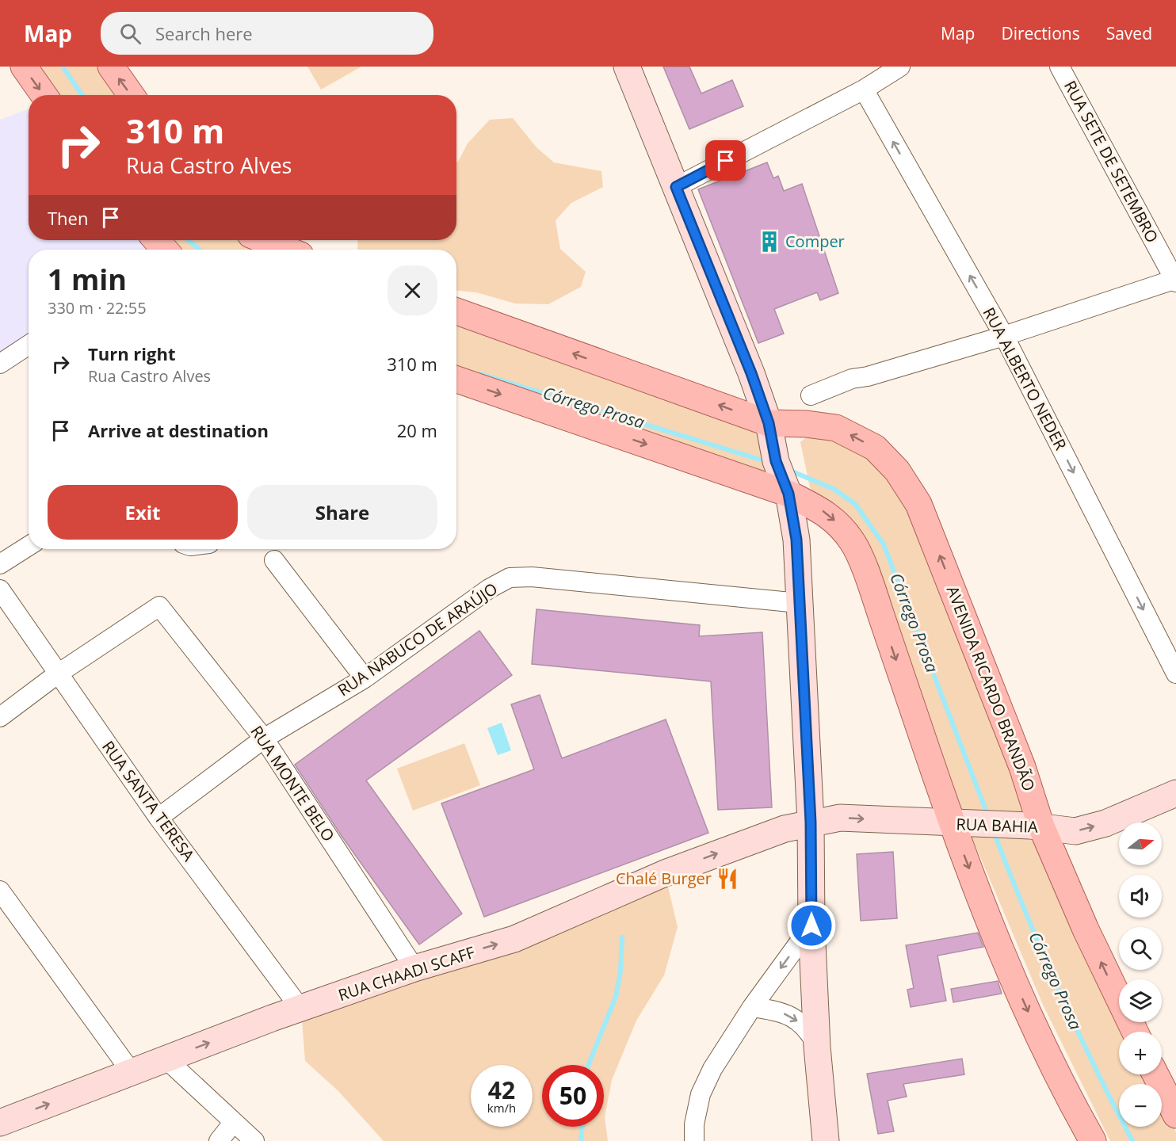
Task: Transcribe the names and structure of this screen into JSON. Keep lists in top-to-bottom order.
{
  "streets": {
    "main road": ["AVENIDA RICARDO BRANDÃO"],
    "street": [
      "RUA SETE DE SETEMBRO",
      "RUA ALBERTO NEDER",
      "RUA NABUCO DE ARAÚJO",
      "RUA MONTE BELO",
      "RUA SANTA TERESA",
      "RUA BAHIA",
      "RUA CHAADI SCAFF"
    ]
  },
  "crossings": [
    ["RUA NABUCO DE ARAÚJO", "RUA MONTE BELO"],
    ["RUA NABUCO DE ARAÚJO", "RUA SANTA TERESA"],
    ["AVENIDA RICARDO BRANDÃO", "RUA BAHIA"],
    ["RUA MONTE BELO", "RUA SANTA TERESA"],
    ["RUA MONTE BELO", "RUA CHAADI SCAFF"],
    ["RUA SANTA TERESA", "RUA CHAADI SCAFF"],
    ["RUA BAHIA", "RUA CHAADI SCAFF"]
  ],
  "one_way": ["RUA BAHIA", "RUA CHAADI SCAFF"],
  "water": ["Córrego Prosa"],
  "places": {
    "building": ["Comper"],
    "restaurant": ["Chalé Burger"]
  },
  "north": "right",
  "page": {
    "header": "Map",
    "search": "Search here",
    "nav": ["Map", "Directions", "Saved"],
    "turn": ["310 m", "Rua Castro Alves"],
    "then": "Then",
    "heading": ["1 min", "330 m · 22:55"],
    "list": [
      {
        "name": "Turn right",
        "note": "Rua Castro Alves",
        "value": "310 m"
      },
      {
        "name": "Arrive at destination",
        "value": "20 m"
      }
    ],
    "buttons": ["Exit", "Share"],
    "map_buttons": ["+", "−"],
    "speed": "42 km/h",
    "limit": "50"
  }
}
